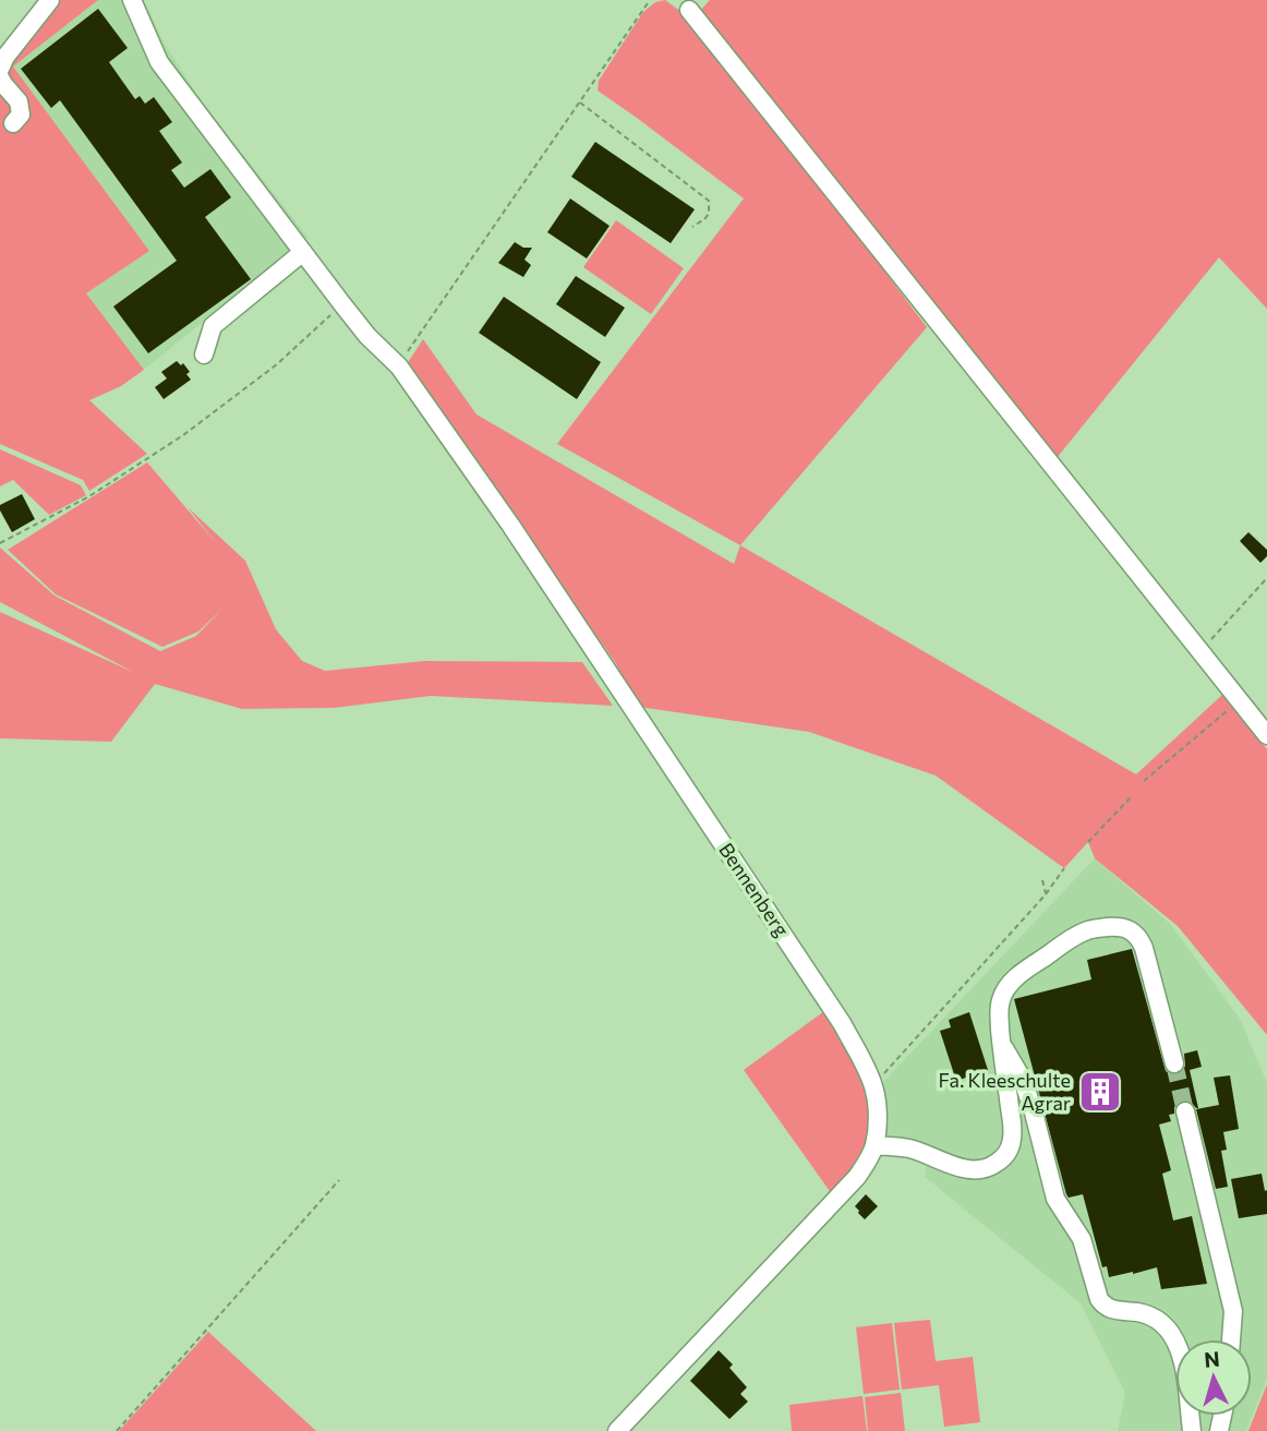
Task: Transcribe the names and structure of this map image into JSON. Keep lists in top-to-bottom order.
{
  "streets": {
    "street": ["Bennenberg"]
  },
  "places": {
    "building": ["Fa. Kleeschulte Agrar"]
  },
  "north": "top"
}
